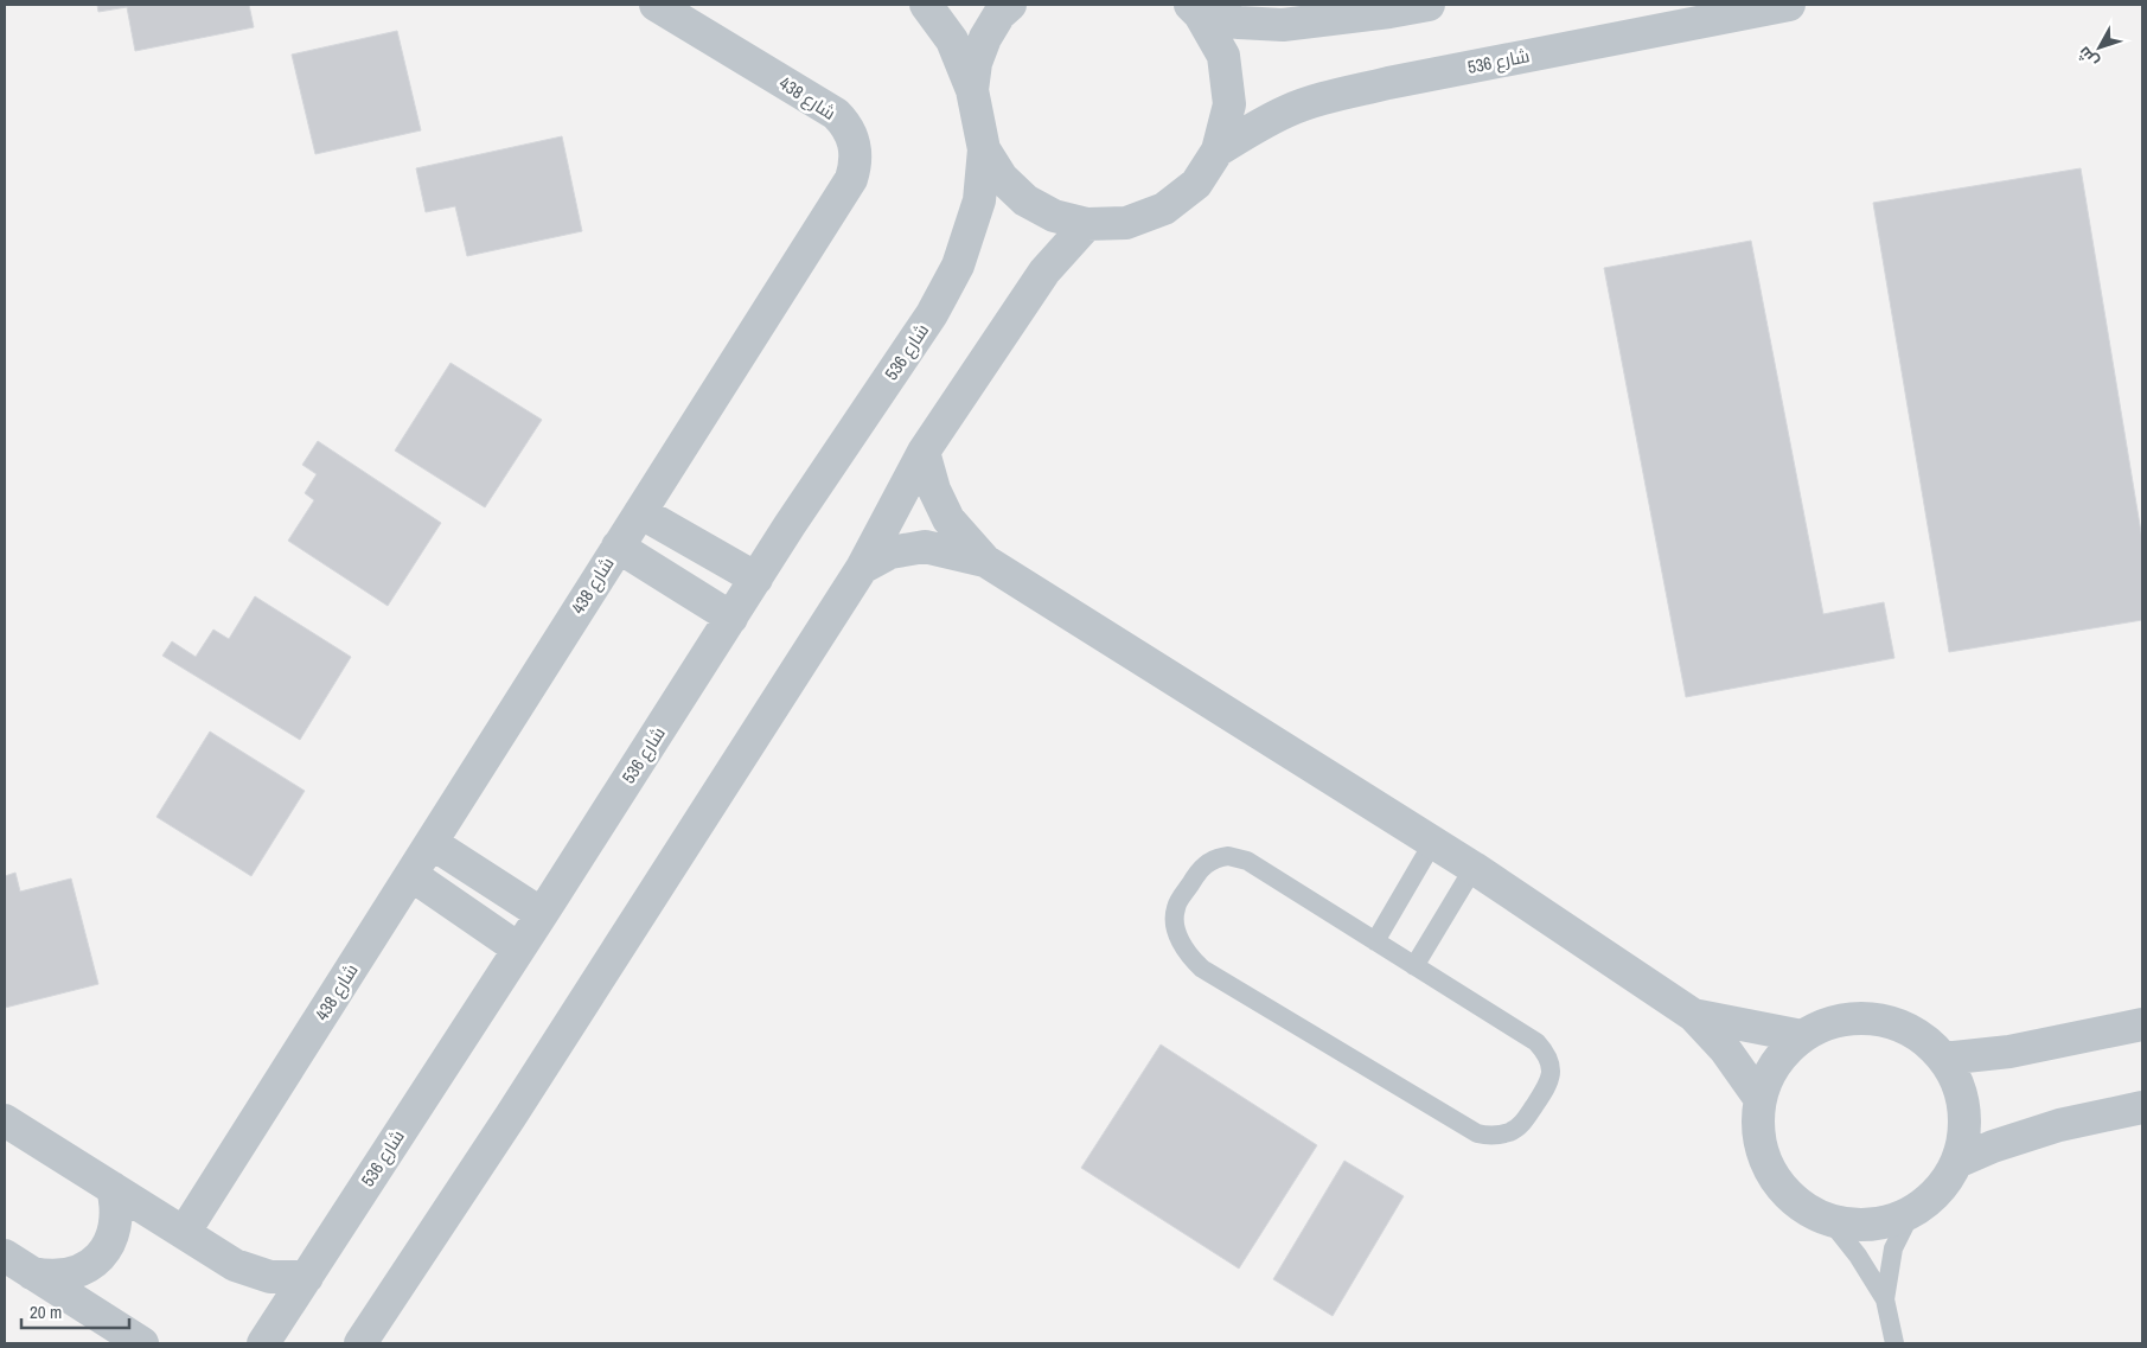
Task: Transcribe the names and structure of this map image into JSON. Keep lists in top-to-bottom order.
{
  "streets": {
    "street": ["شارع 536", "شارع 438"]
  },
  "scale_bar": "20 m",
  "north": "bottom left"
}
